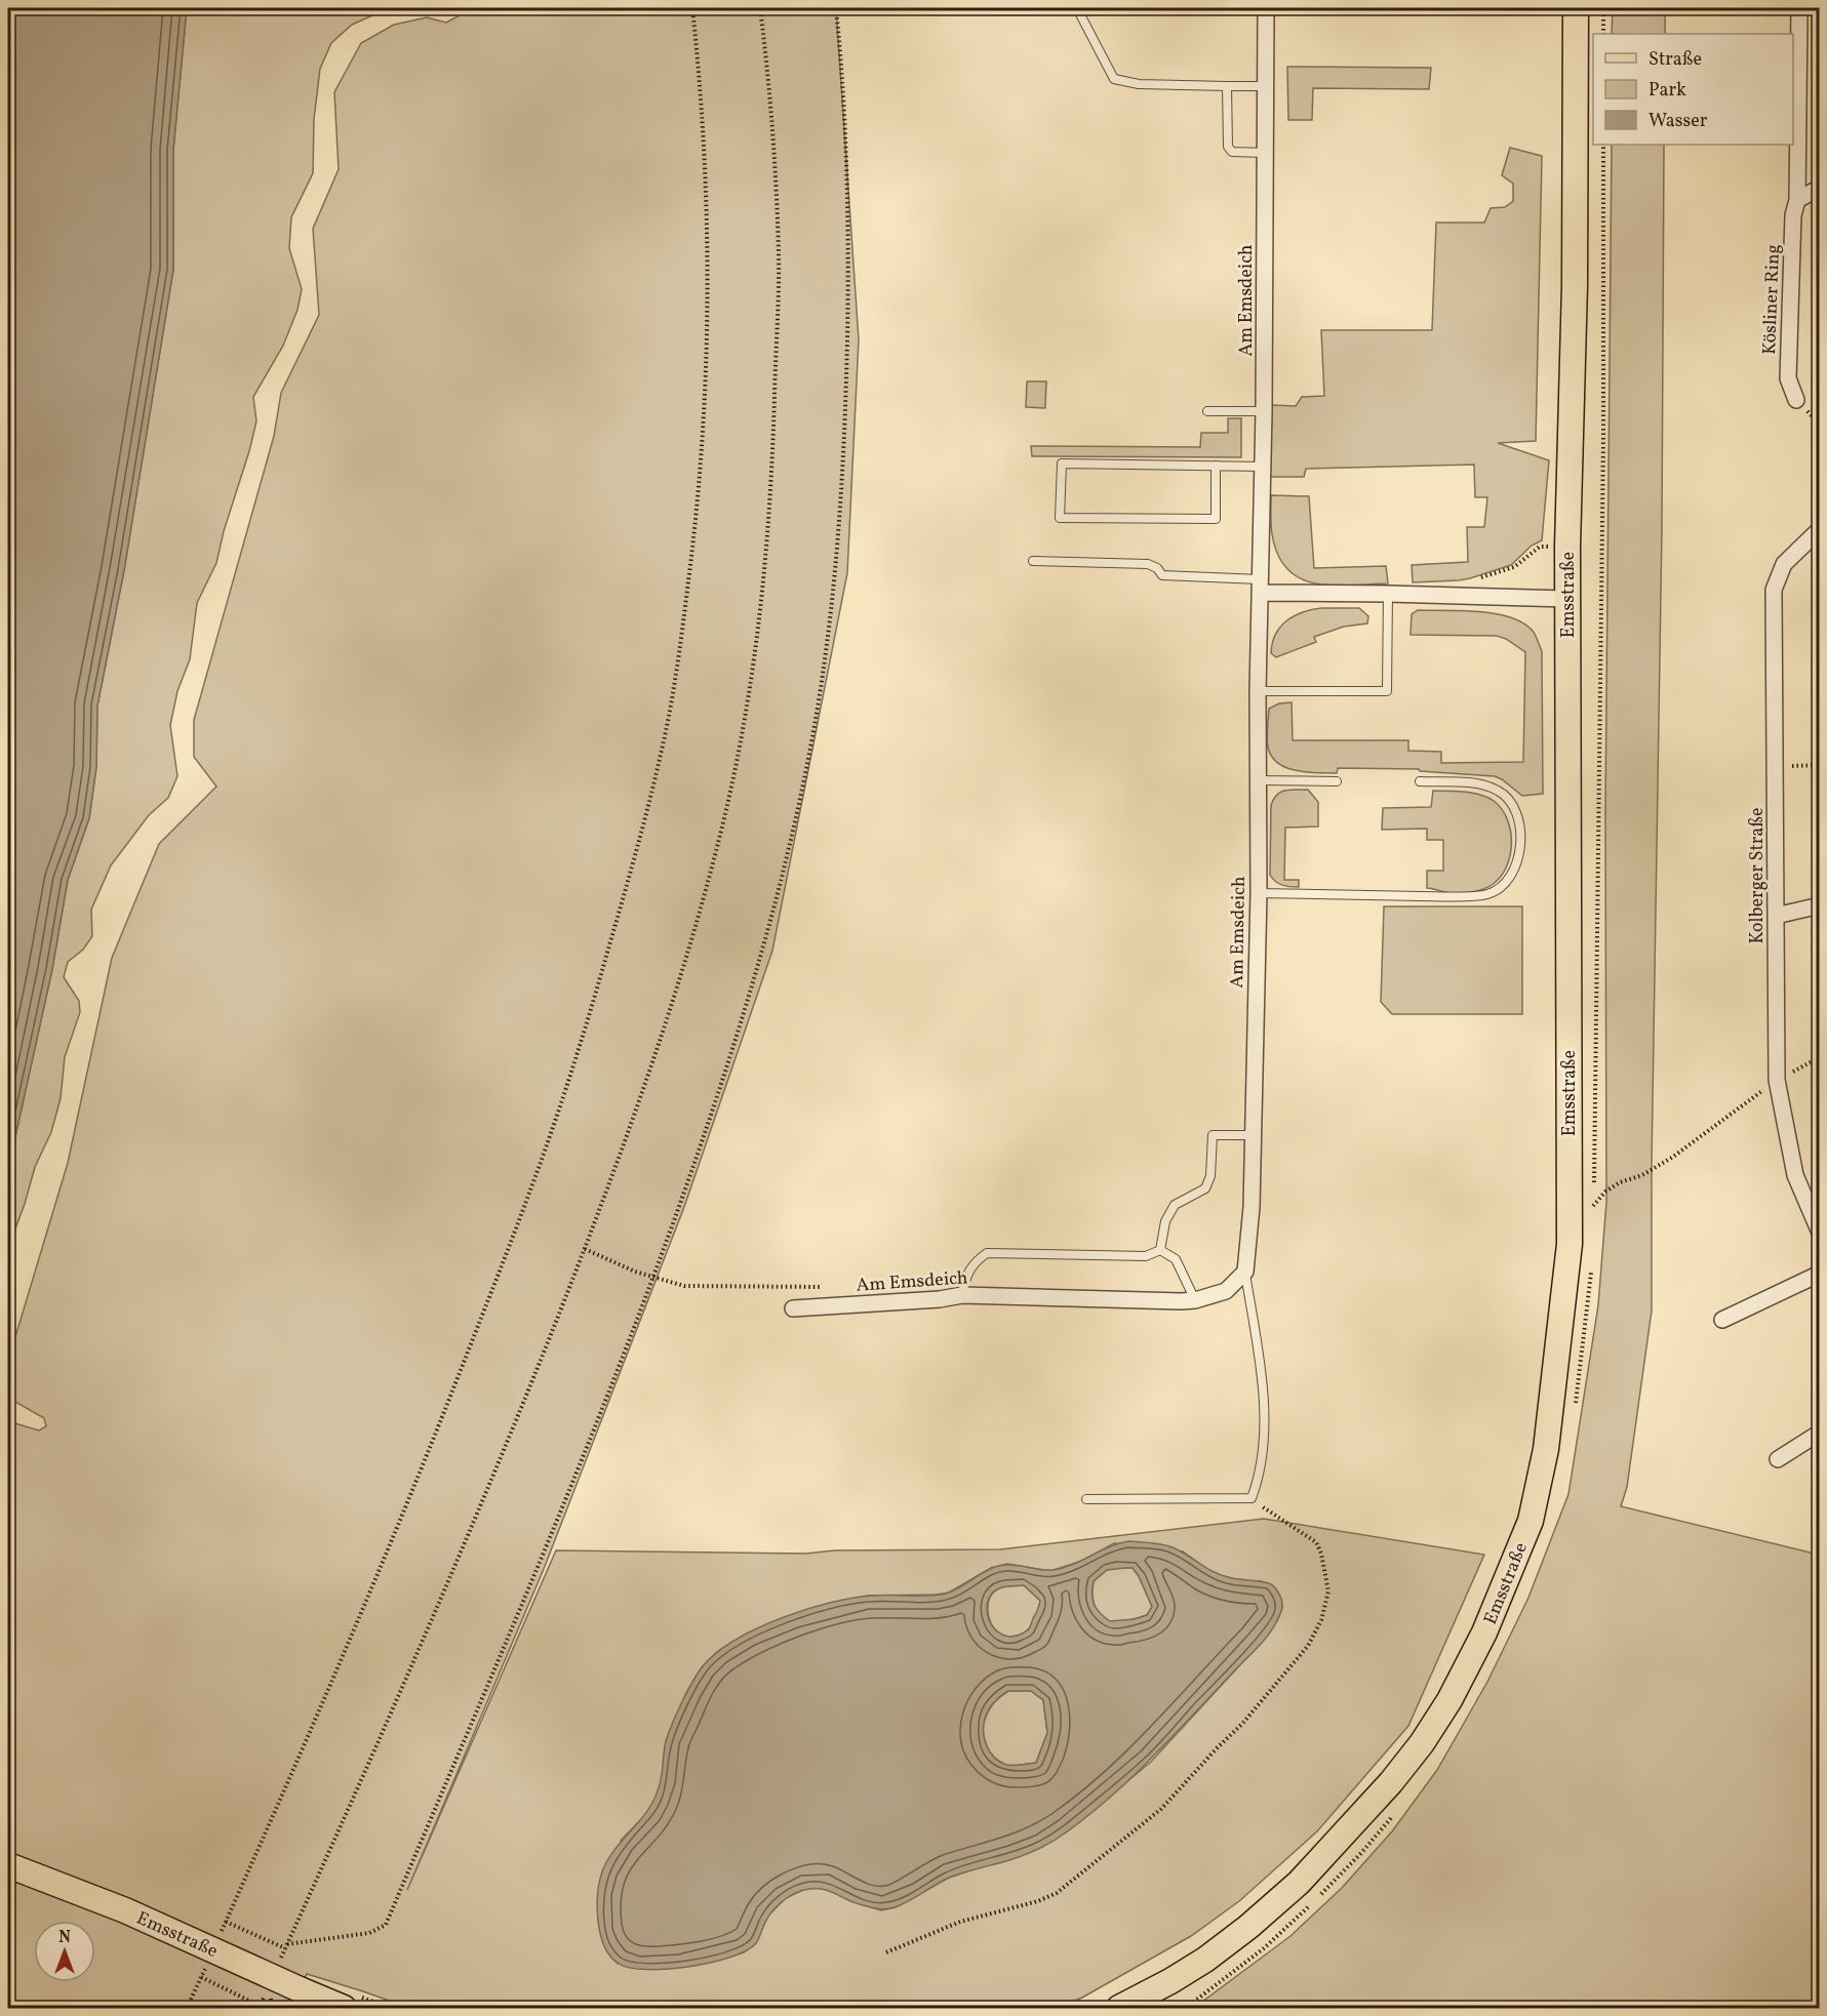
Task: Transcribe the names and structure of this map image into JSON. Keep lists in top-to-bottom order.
{
  "streets": {
    "main road": ["Emsstraße"],
    "street": ["Kösliner Ring", "Am Emsdeich", "Kolberger Straße"]
  },
  "legend": ["Straße", "Park", "Wasser"],
  "north": "top"
}
